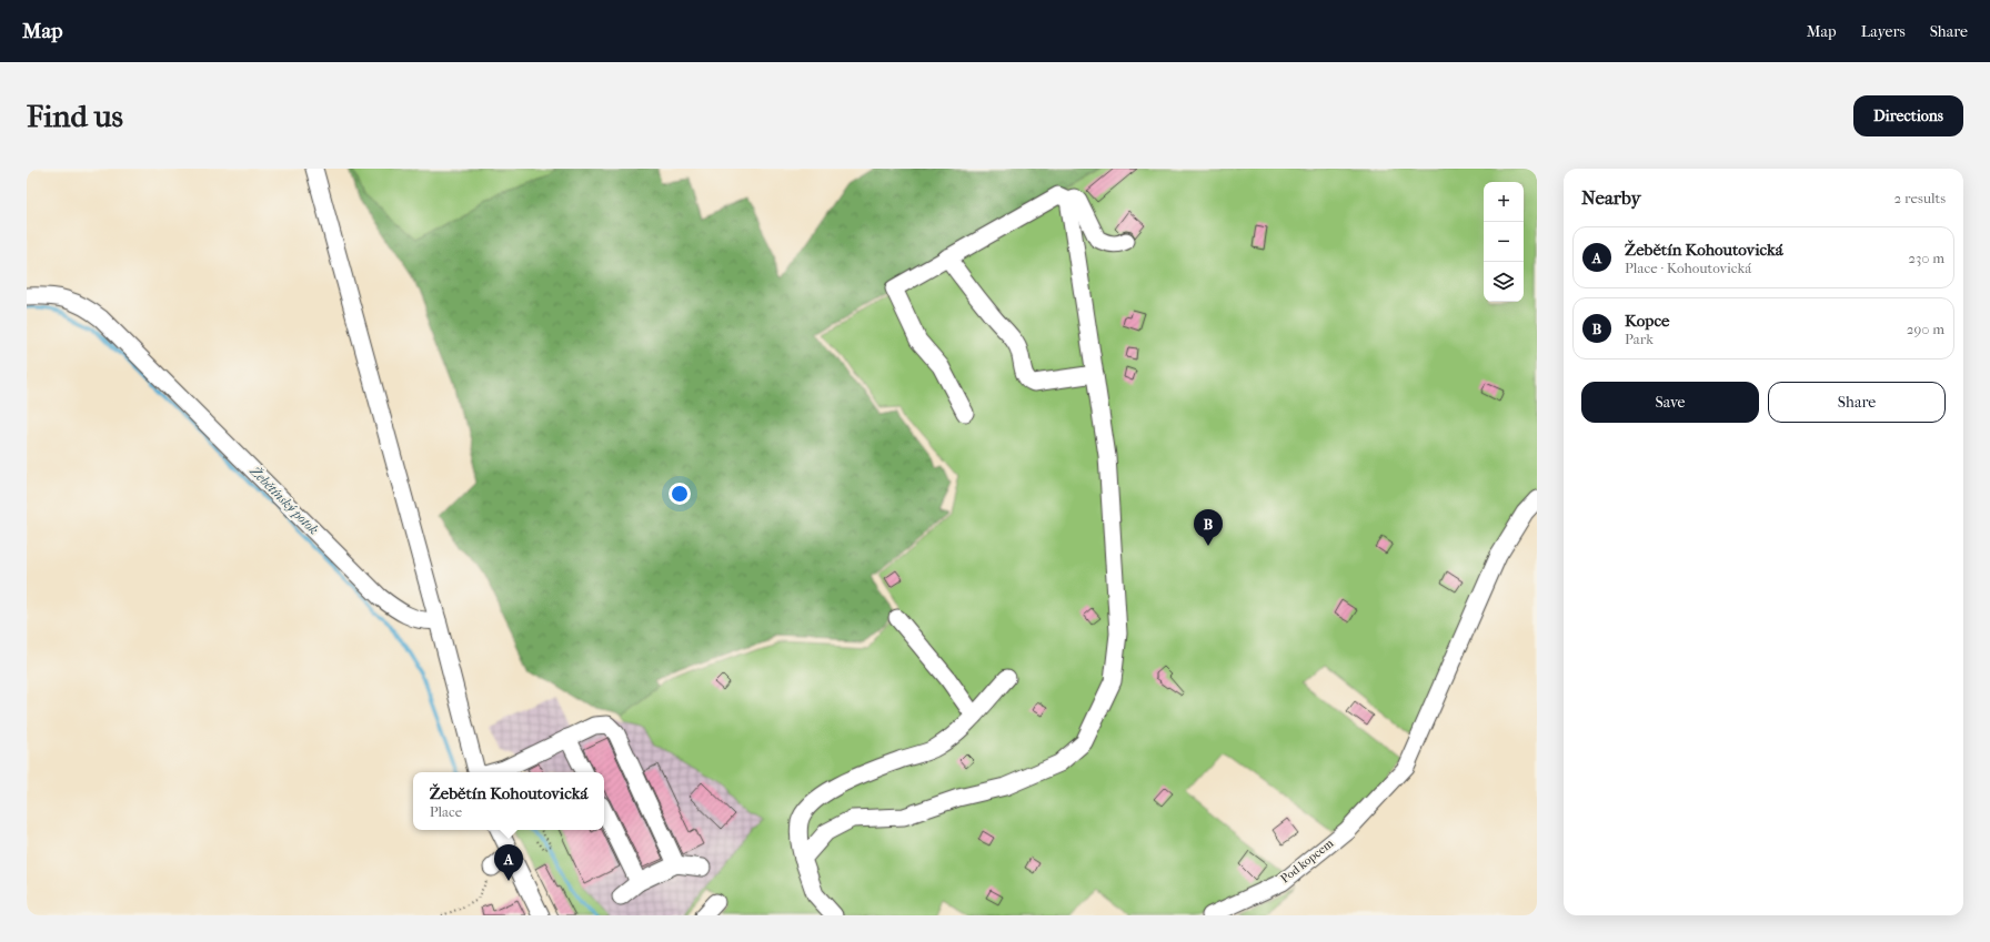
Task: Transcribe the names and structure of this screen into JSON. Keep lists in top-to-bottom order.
{
  "streets": {
    "street": ["Pod kopcem"]
  },
  "water": ["Žebětínský potok"],
  "page": {
    "header": "Map",
    "nav": ["Map", "Layers", "Share"],
    "buttons": [
      "Directions",
      ["Save", "Share"]
    ],
    "title": "Find us",
    "heading": ["Nearby", "2 results"],
    "map_buttons": ["+", "−"],
    "list": [
      {
        "mark": "A",
        "name": "Žebětín Kohoutovická",
        "note": "Place · Kohoutovická",
        "value": "230 m"
      },
      {
        "mark": "B",
        "name": "Kopce",
        "note": "Park",
        "value": "290 m"
      }
    ],
    "pins": ["B", "A"],
    "popup": ["Žebětín Kohoutovická", "Place"]
  }
}
